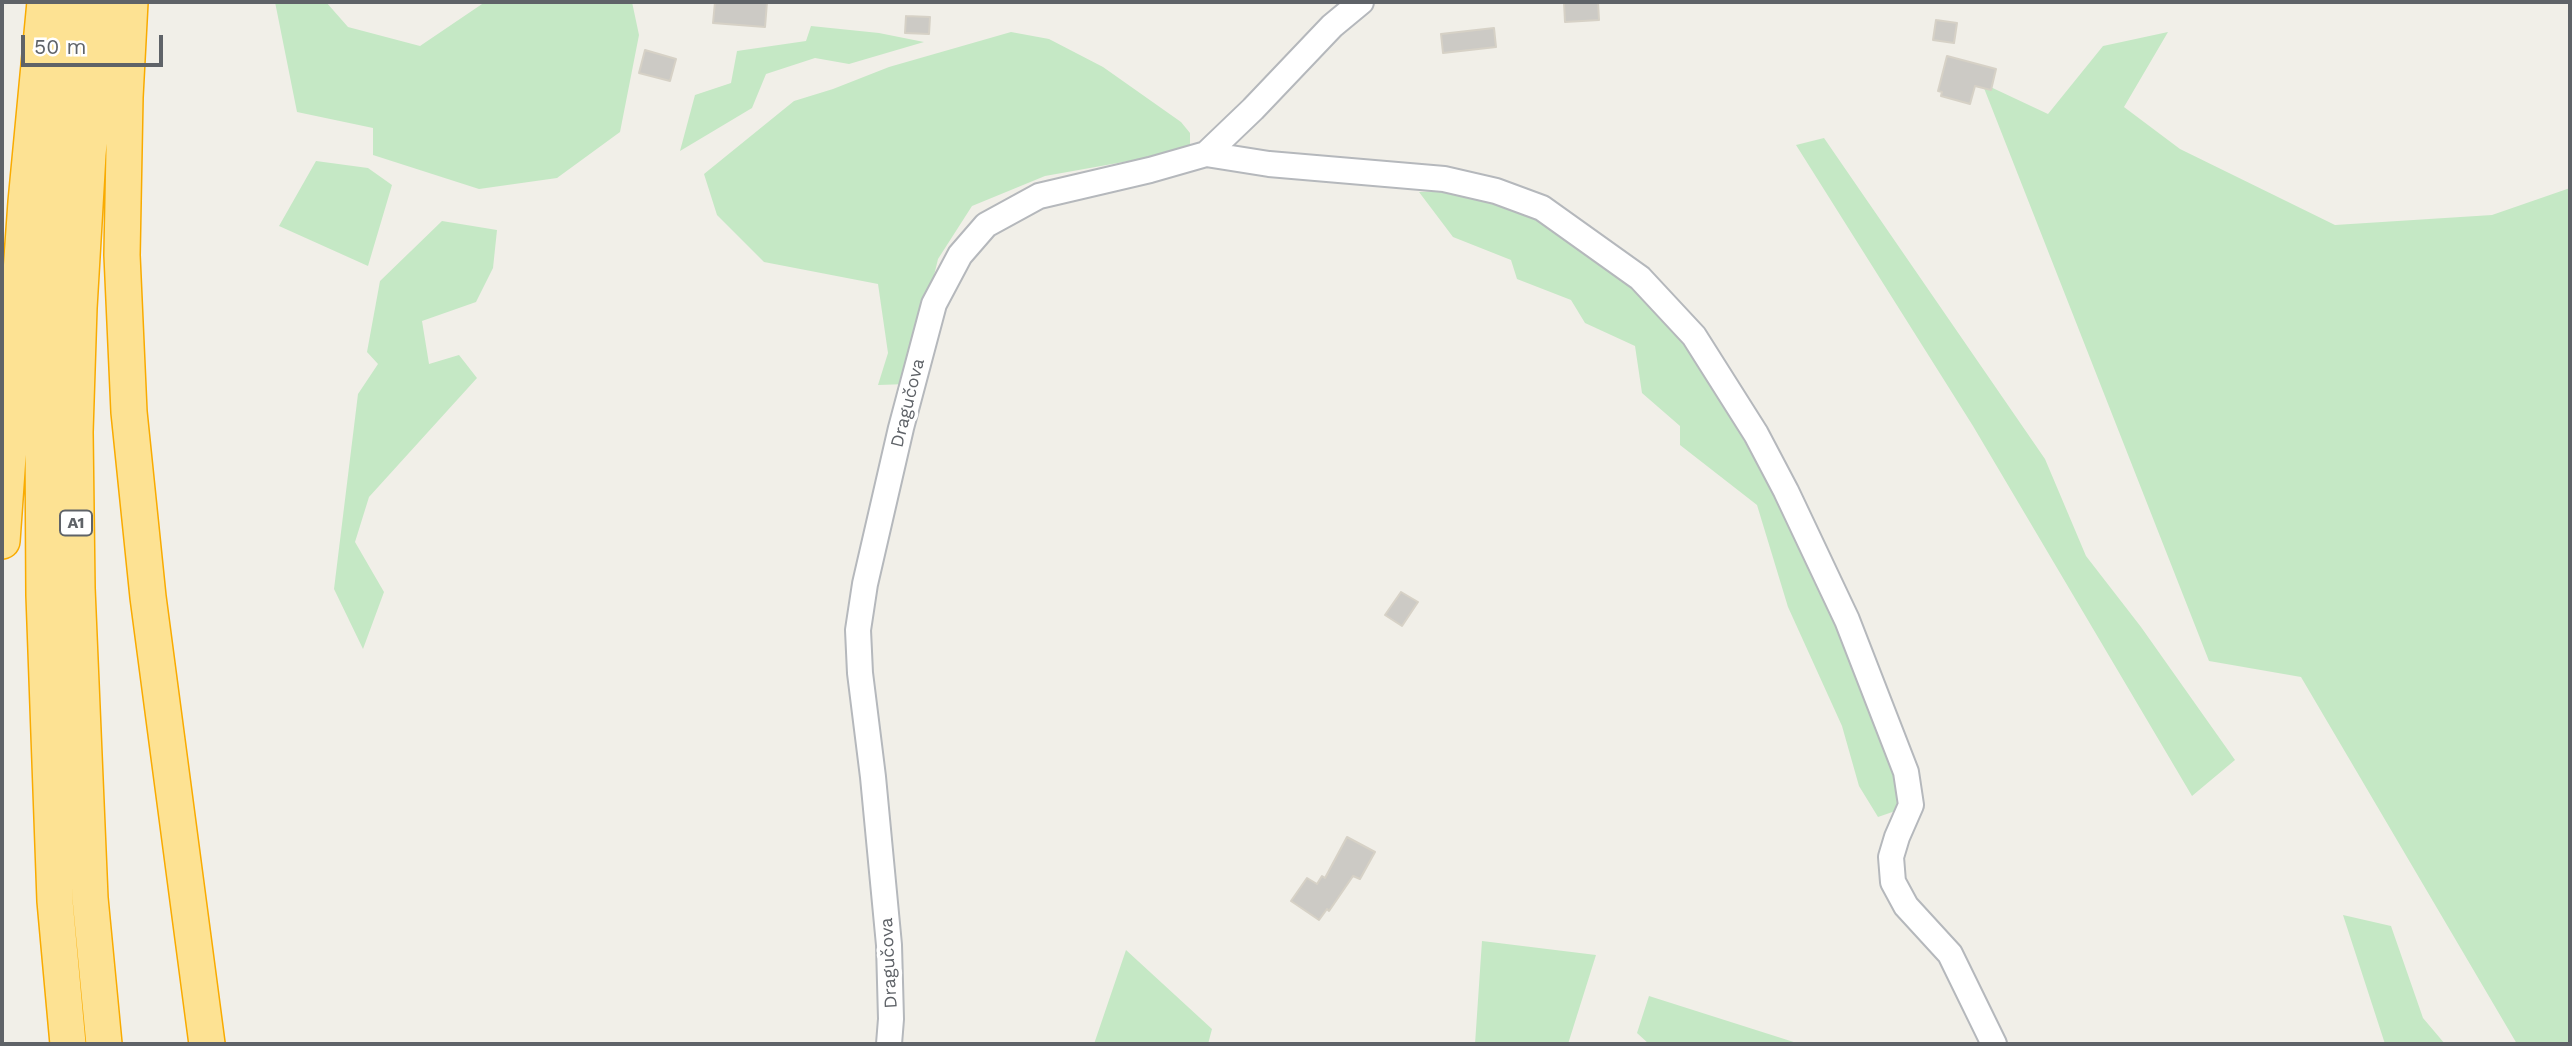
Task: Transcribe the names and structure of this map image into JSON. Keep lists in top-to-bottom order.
{
  "streets": {
    "highway": ["A1"],
    "street": ["Dragučova"]
  },
  "scale_bar": "50 m"
}
